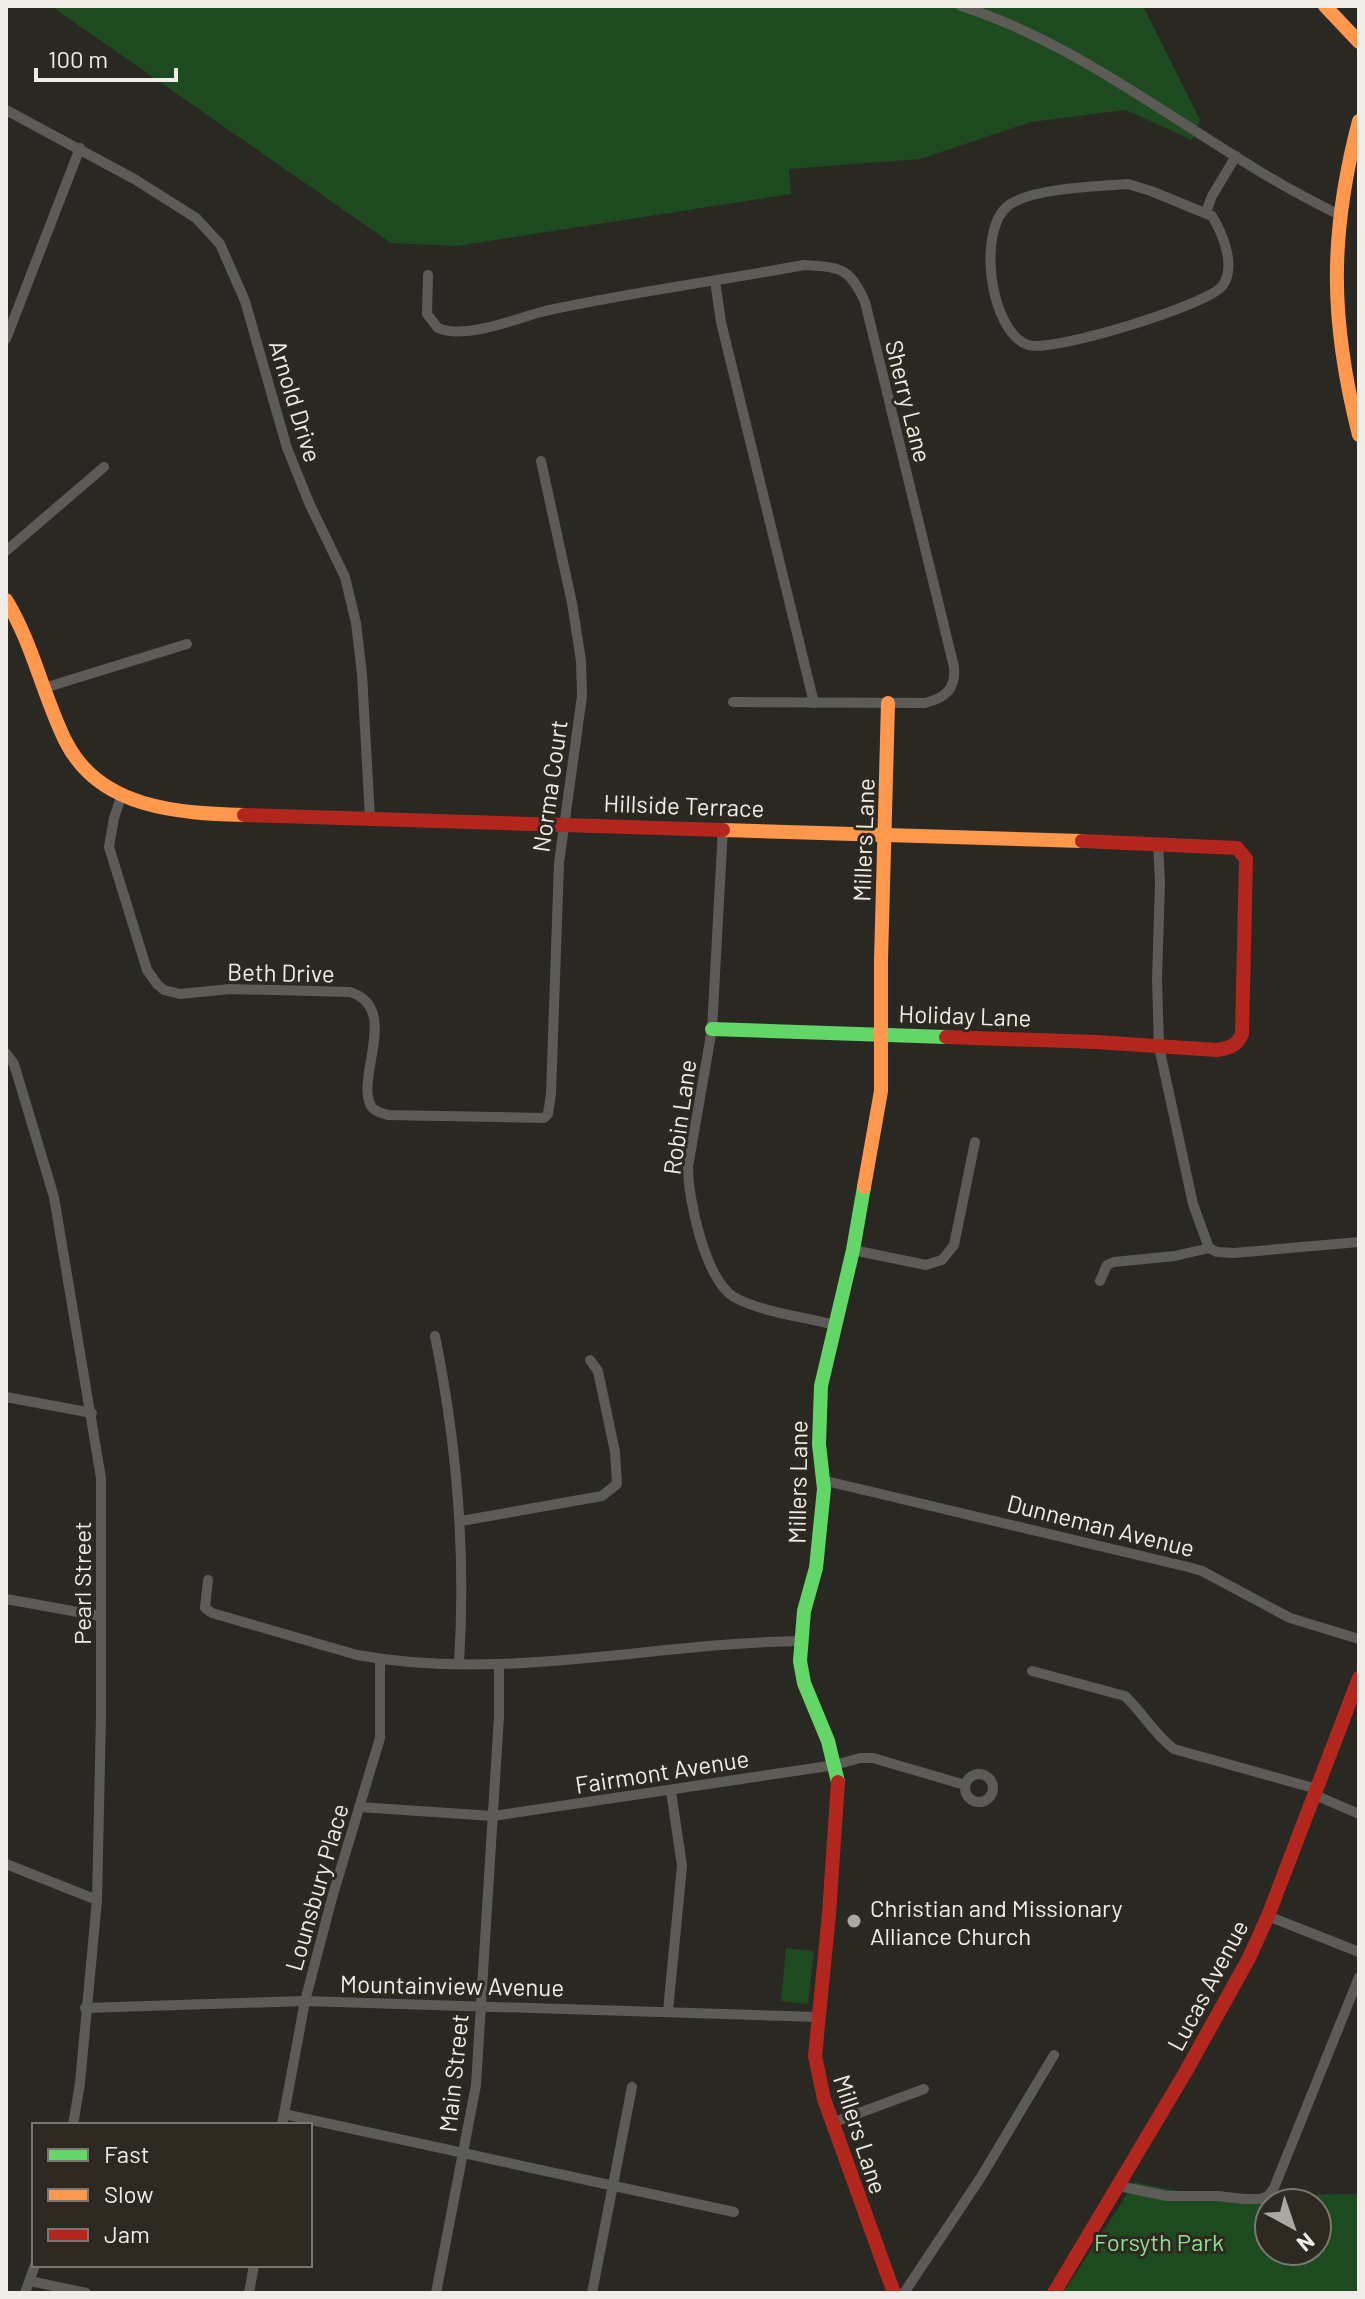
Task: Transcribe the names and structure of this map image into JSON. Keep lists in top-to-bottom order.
{
  "streets": {
    "main road": [
      "Hillside Terrace",
      "Millers Lane",
      "Holiday Lane",
      "Lucas Avenue"
    ],
    "street": [
      "Arnold Drive",
      "Sherry Lane",
      "Norma Court",
      "Beth Drive",
      "Robin Lane",
      "Dunneman Avenue",
      "Pearl Street",
      "Fairmont Avenue",
      "Lounsbury Place",
      "Mountainview Avenue",
      "Main Street"
    ]
  },
  "crossings": [
    ["Arnold Drive", "Hillside Terrace"],
    ["Sherry Lane", "Millers Lane"],
    ["Norma Court", "Hillside Terrace"],
    ["Norma Court", "Beth Drive"],
    ["Hillside Terrace", "Millers Lane"],
    ["Hillside Terrace", "Beth Drive"],
    ["Hillside Terrace", "Holiday Lane"],
    ["Hillside Terrace", "Robin Lane"],
    ["Millers Lane", "Holiday Lane"],
    ["Millers Lane", "Robin Lane"],
    ["Millers Lane", "Dunneman Avenue"],
    ["Millers Lane", "Fairmont Avenue"],
    ["Millers Lane", "Mountainview Avenue"],
    ["Holiday Lane", "Robin Lane"],
    ["Pearl Street", "Mountainview Avenue"],
    ["Fairmont Avenue", "Lounsbury Place"],
    ["Fairmont Avenue", "Main Street"],
    ["Lounsbury Place", "Mountainview Avenue"],
    ["Mountainview Avenue", "Main Street"]
  ],
  "parks": ["Forsyth Park"],
  "places": ["Christian and Missionary Alliance Church"],
  "legend": ["Fast", "Slow", "Jam"],
  "scale_bar": "100 m",
  "north": "bottom right"
}
